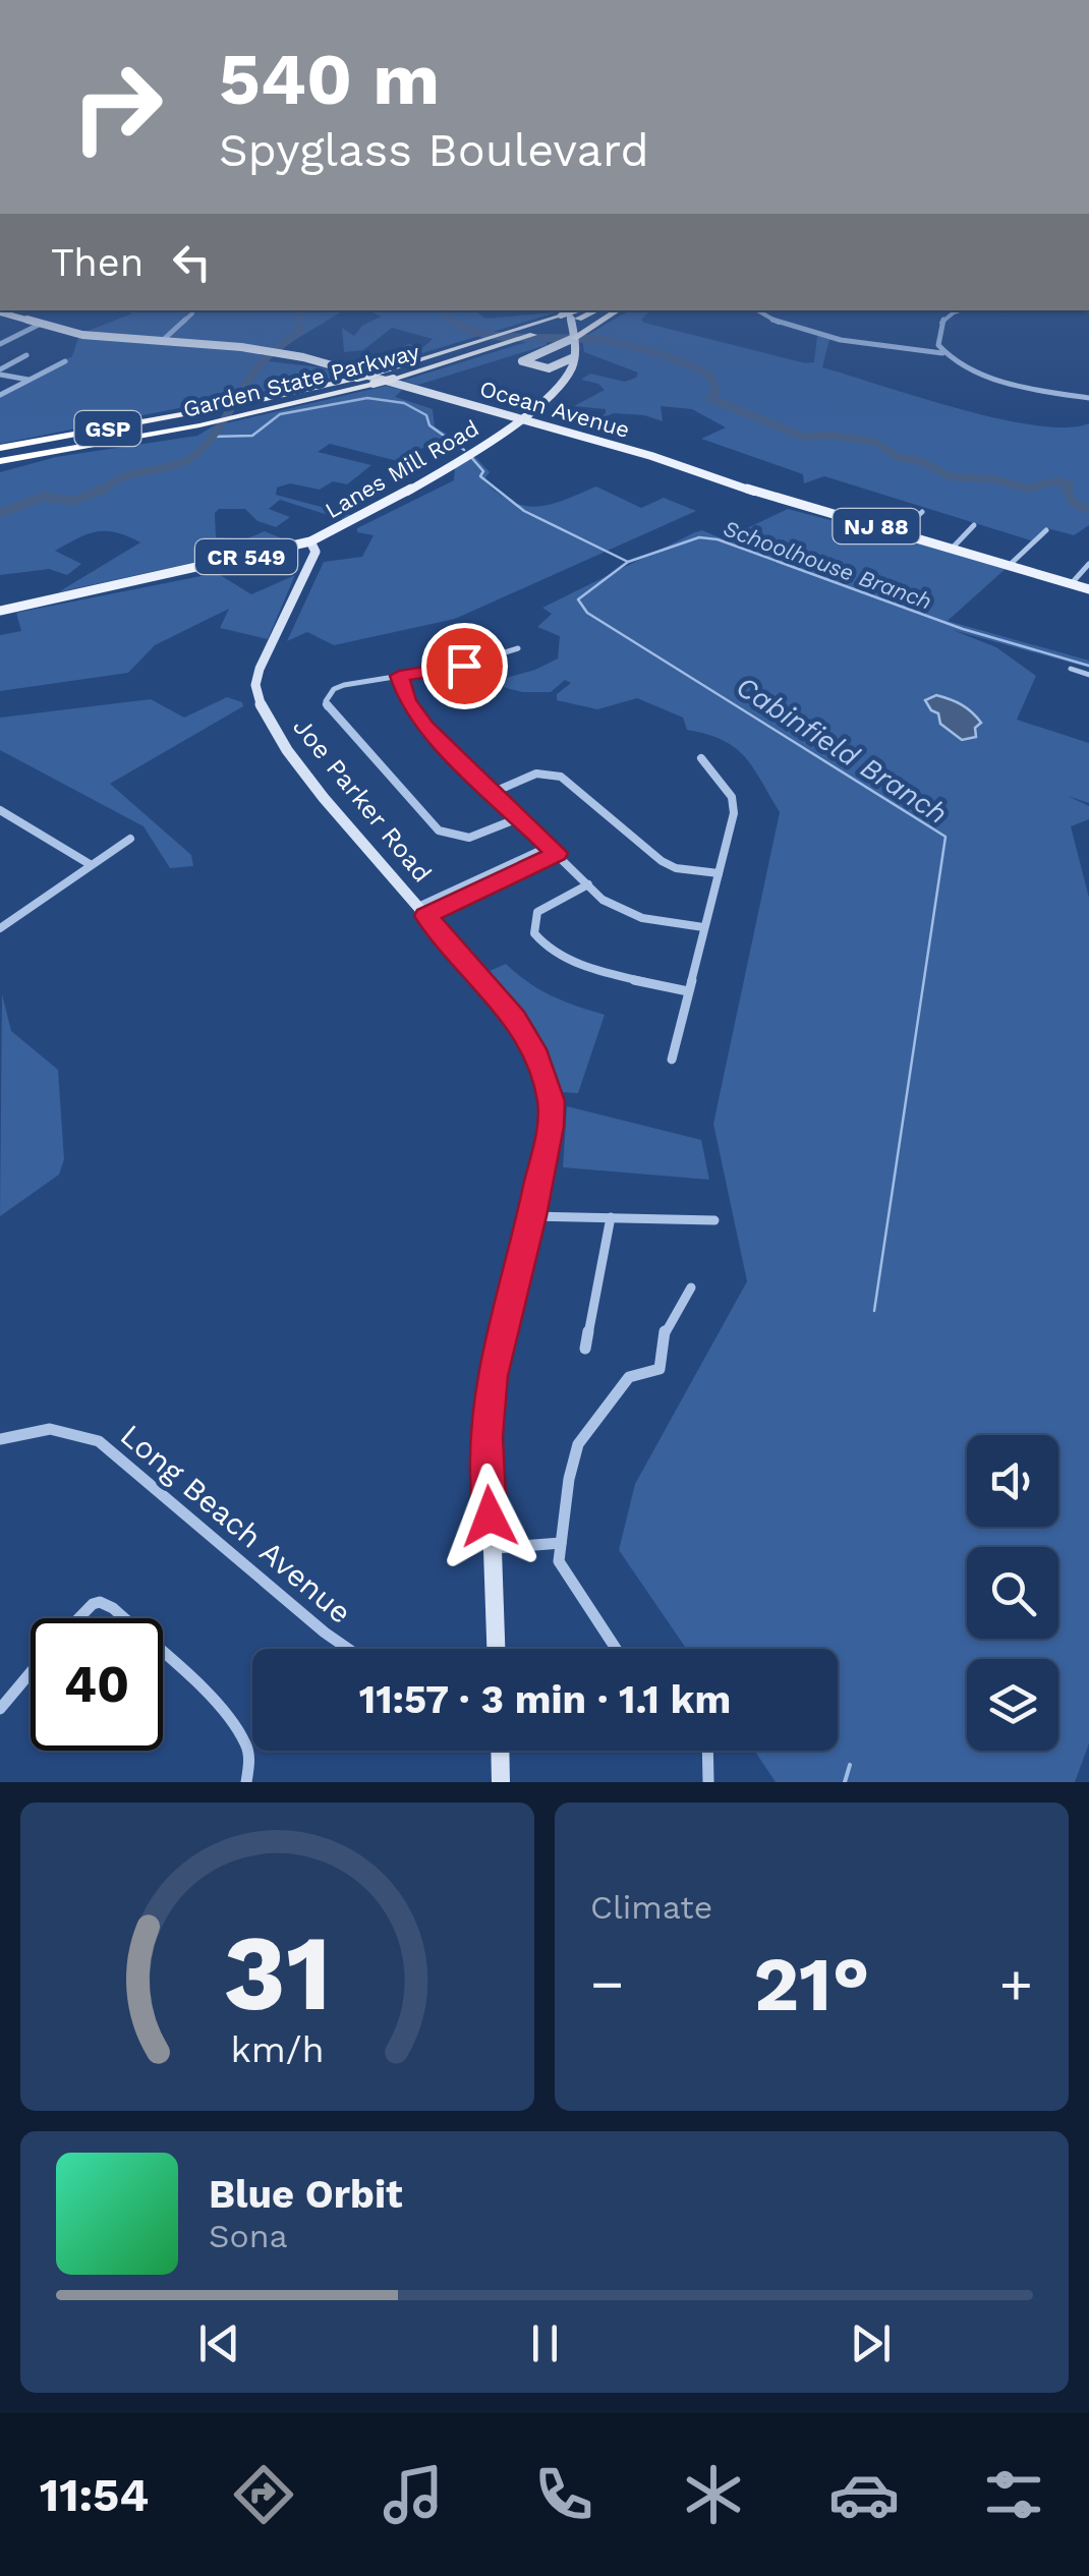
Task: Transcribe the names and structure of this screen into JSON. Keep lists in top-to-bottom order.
{
  "streets": {
    "highway": ["Garden State Parkway", "GSP"],
    "main road": [
      "Ocean Avenue",
      "Lanes Mill Road",
      "NJ 88",
      "CR 549"
    ],
    "street": ["Joe Parker Road", "Long Beach Avenue"]
  },
  "crossings": [
    ["Ocean Avenue", "Lanes Mill Road"],
    ["Ocean Avenue", "CR 549"],
    ["Lanes Mill Road", "CR 549"],
    ["Lanes Mill Road", "Joe Parker Road"]
  ],
  "water": ["Schoolhouse Branch", "Cabinfield Branch"],
  "page": {
    "turn": ["540 m", "Spyglass Boulevard"],
    "then": "Then",
    "limit": "40",
    "trip": "11:57 · 3 min · 1.1 km",
    "tile": "Climate",
    "heat": ["−", "21°", "+"],
    "song": ["Blue Orbit", "Sona"],
    "tabs": "11:54",
    "gauge": ["31", "km/h"]
  }
}
